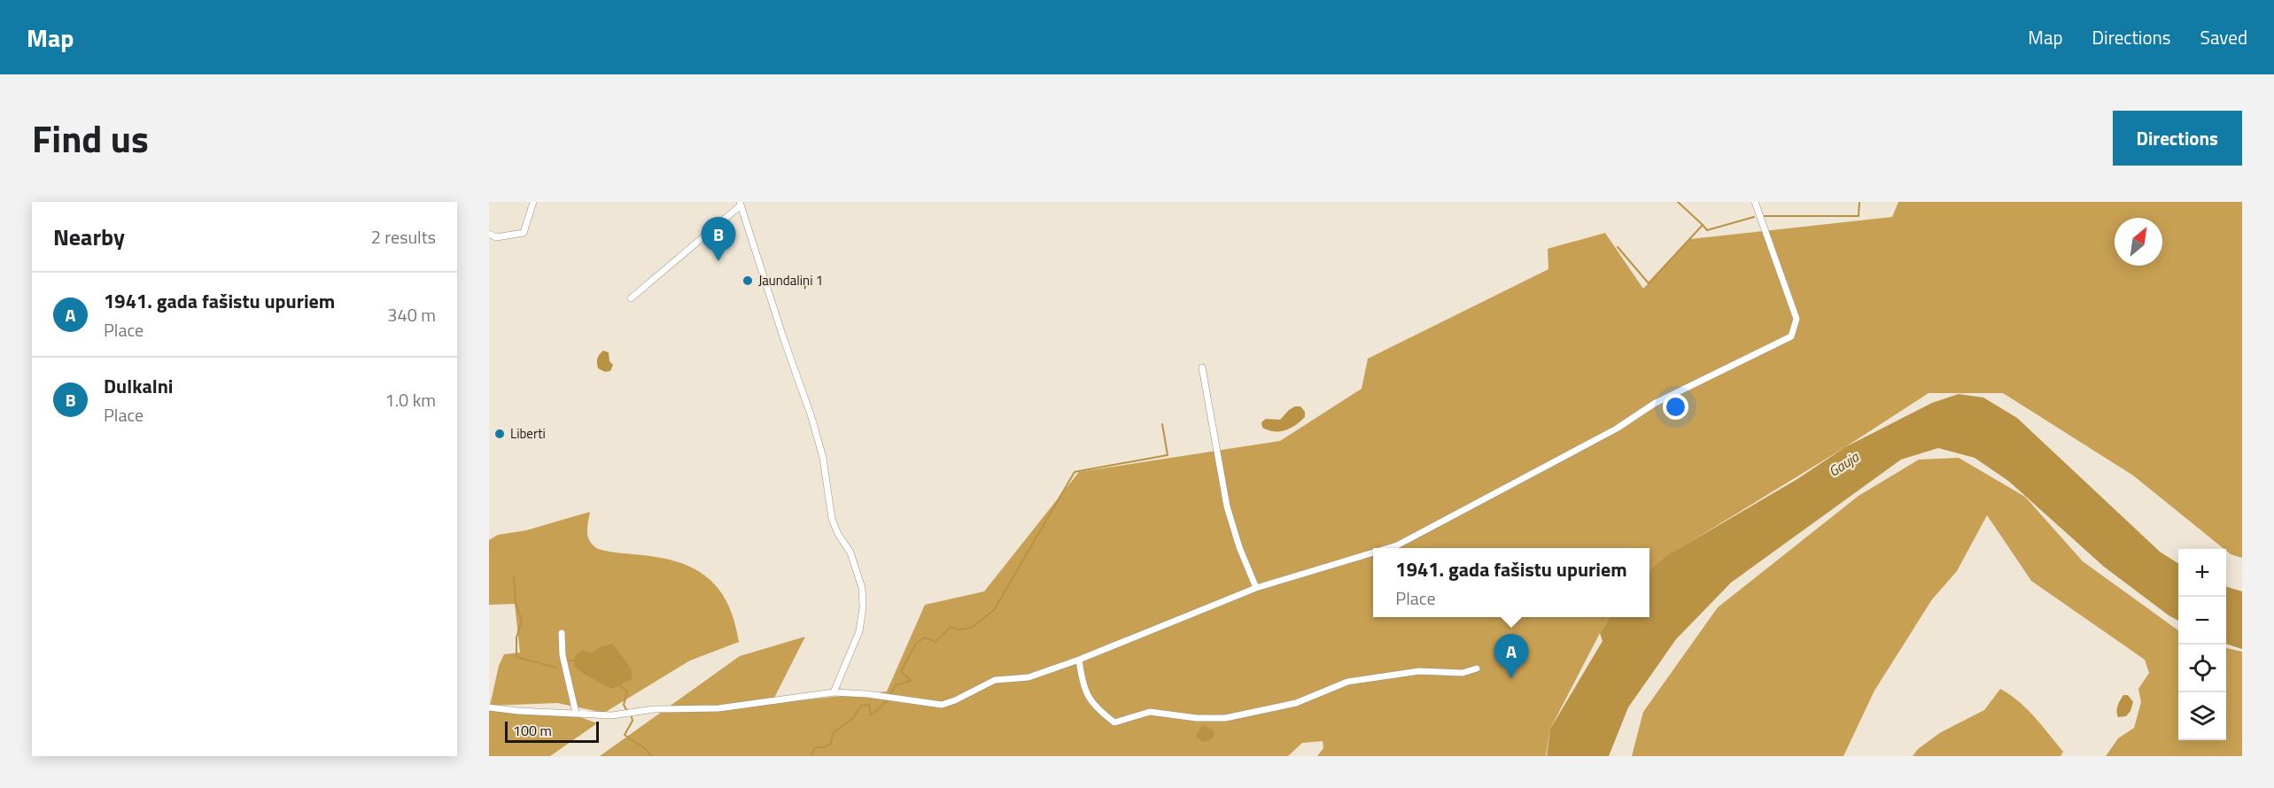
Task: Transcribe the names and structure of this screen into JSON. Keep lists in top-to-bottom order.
{
  "water": ["Gauja"],
  "places": ["Jaundaliņi 1", "Liberti"],
  "scale_bar": "100 m",
  "north": "top right",
  "page": {
    "header": "Map",
    "nav": ["Map", "Directions", "Saved"],
    "title": "Find us",
    "buttons": "Directions",
    "heading": ["Nearby", "2 results"],
    "pins": ["B", "A"],
    "list": [
      {
        "mark": "A",
        "name": "1941. gada fašistu upuriem",
        "note": "Place",
        "value": "340 m"
      },
      {
        "mark": "B",
        "name": "Dulkalni",
        "note": "Place",
        "value": "1.0 km"
      }
    ],
    "popup": ["1941. gada fašistu upuriem", "Place"],
    "map_buttons": ["+", "−"],
    "scale": "100 m"
  }
}
